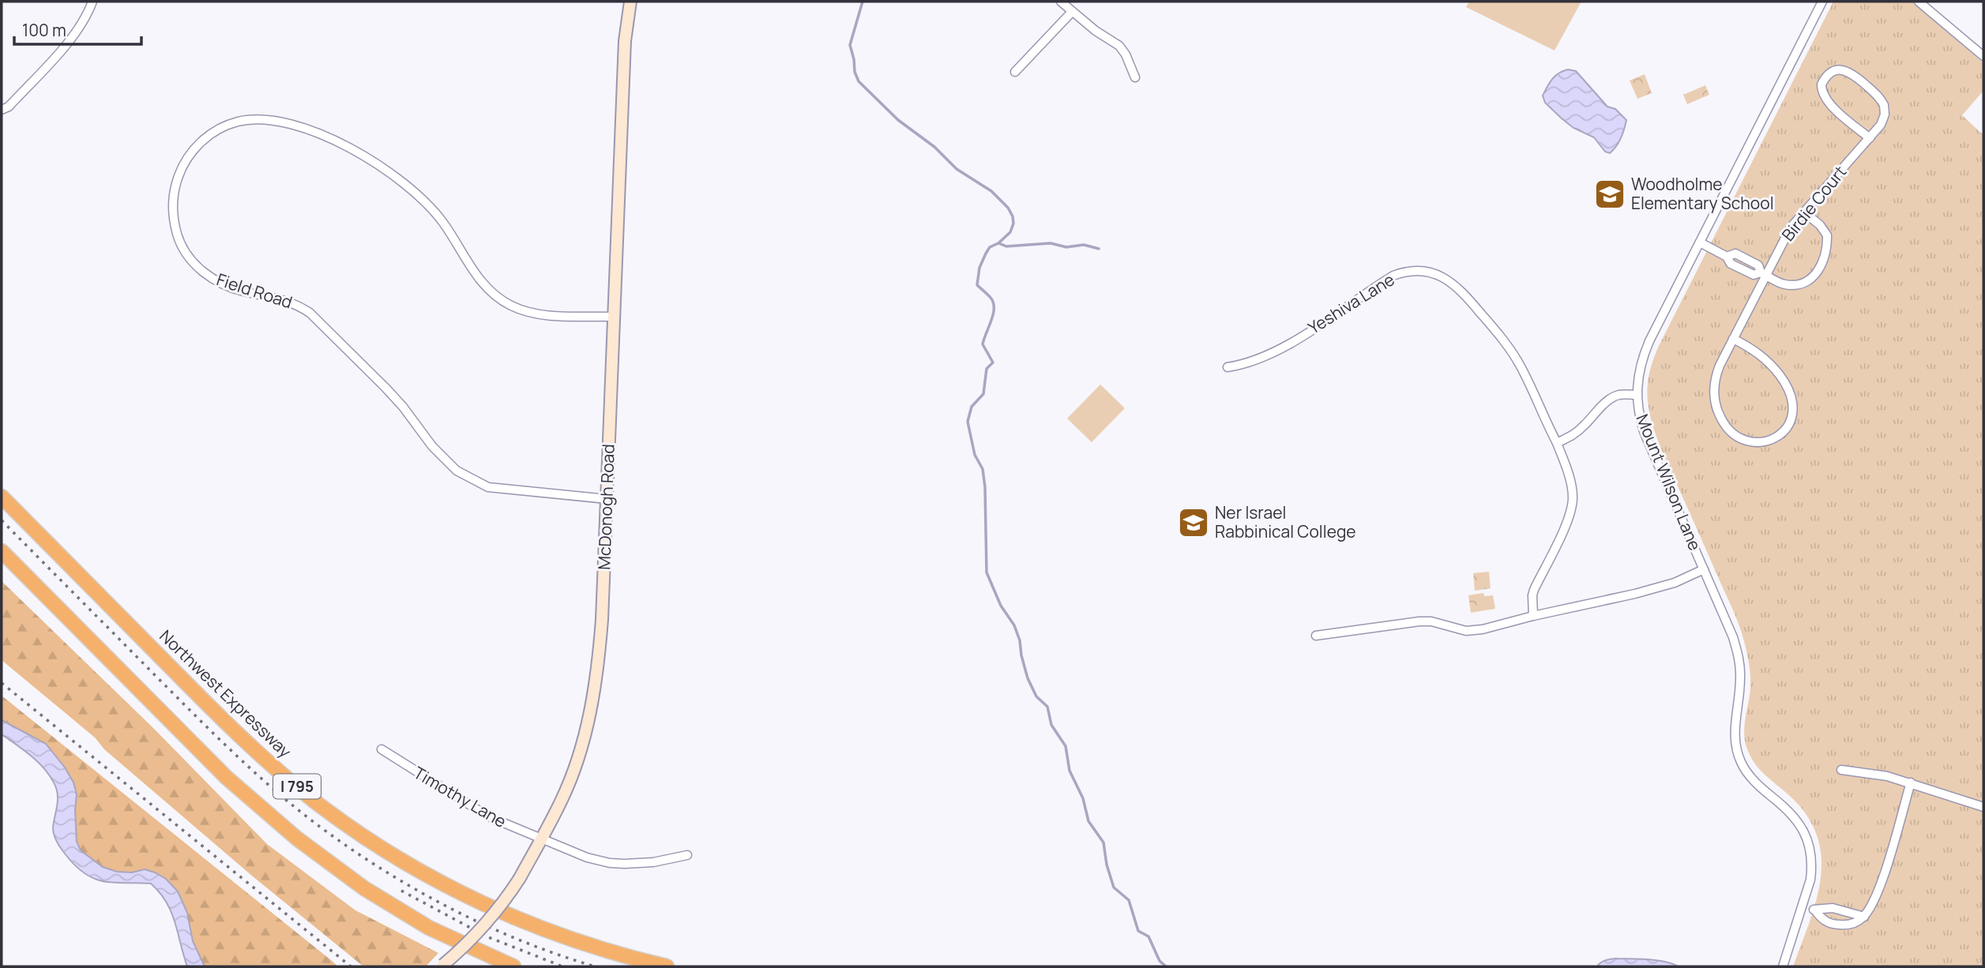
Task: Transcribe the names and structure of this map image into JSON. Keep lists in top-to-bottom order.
{
  "streets": {
    "highway": ["Northwest Expressway", "I 795"],
    "main road": ["McDonogh Road"],
    "street": [
      "Birdie Court",
      "Field Road",
      "Yeshiva Lane",
      "Mount Wilson Lane",
      "Timothy Lane"
    ]
  },
  "crossings": [
    ["Field Road", "McDonogh Road"],
    ["McDonogh Road", "Timothy Lane"]
  ],
  "places": {
    "school or university": ["Woodholme Elementary School", "Ner Israel Rabbinical College"]
  },
  "scale_bar": "100 m"
}
